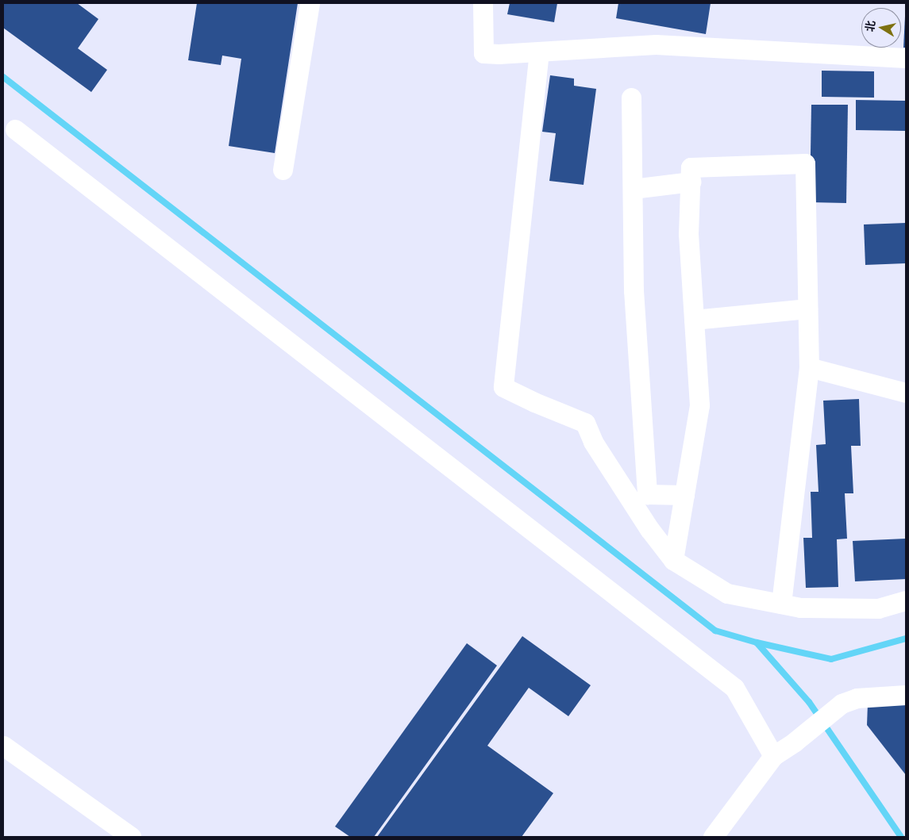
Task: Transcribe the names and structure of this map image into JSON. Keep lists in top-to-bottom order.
{
  "north": "left"
}
